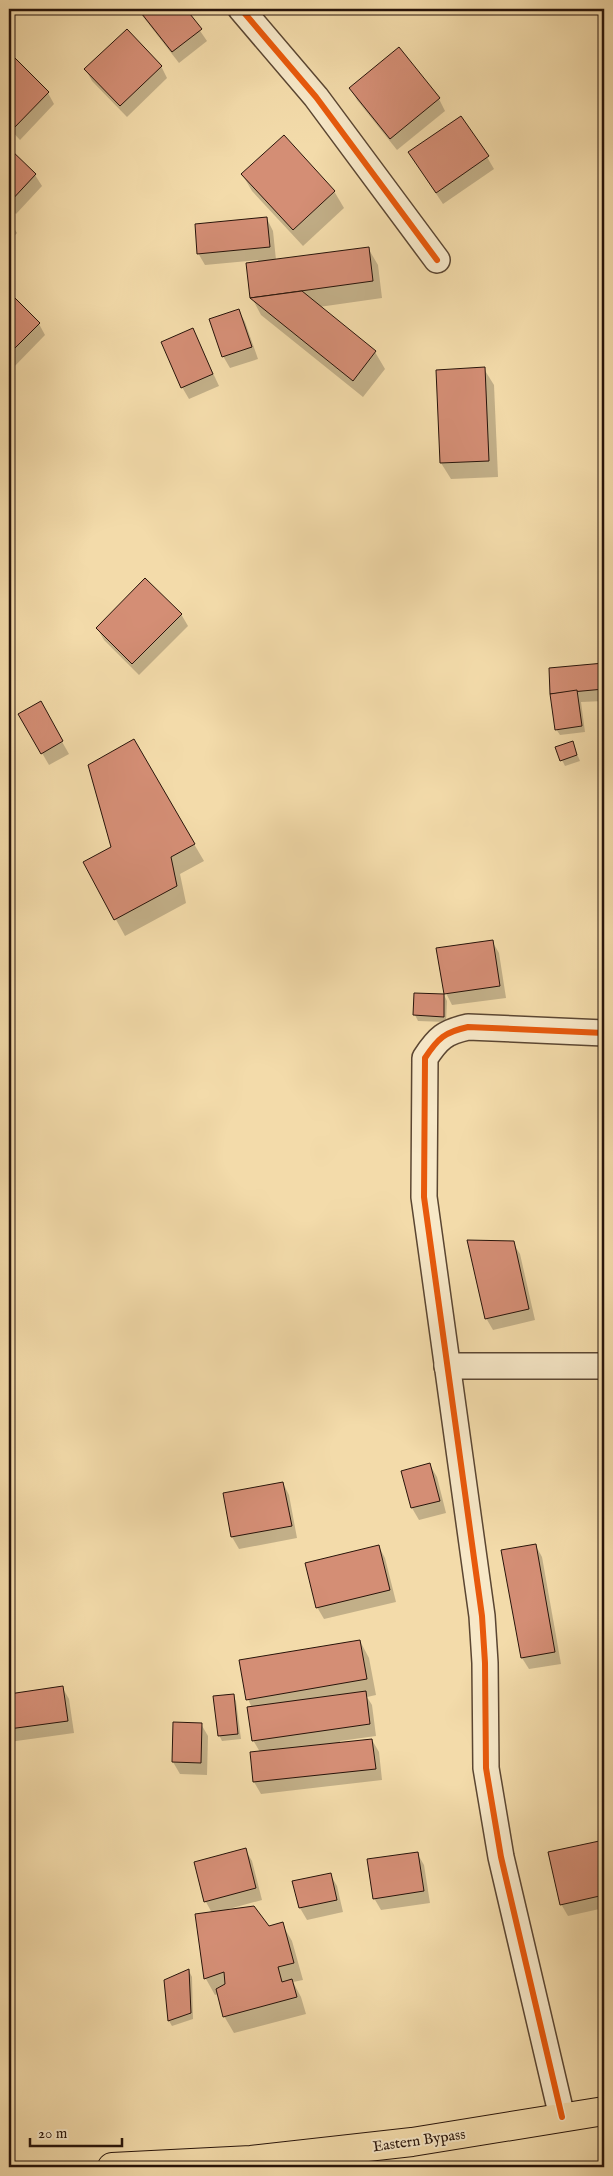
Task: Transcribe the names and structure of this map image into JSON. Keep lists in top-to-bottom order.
{
  "streets": {
    "main road": ["Eastern Bypass"]
  },
  "scale_bar": "20 m"
}
